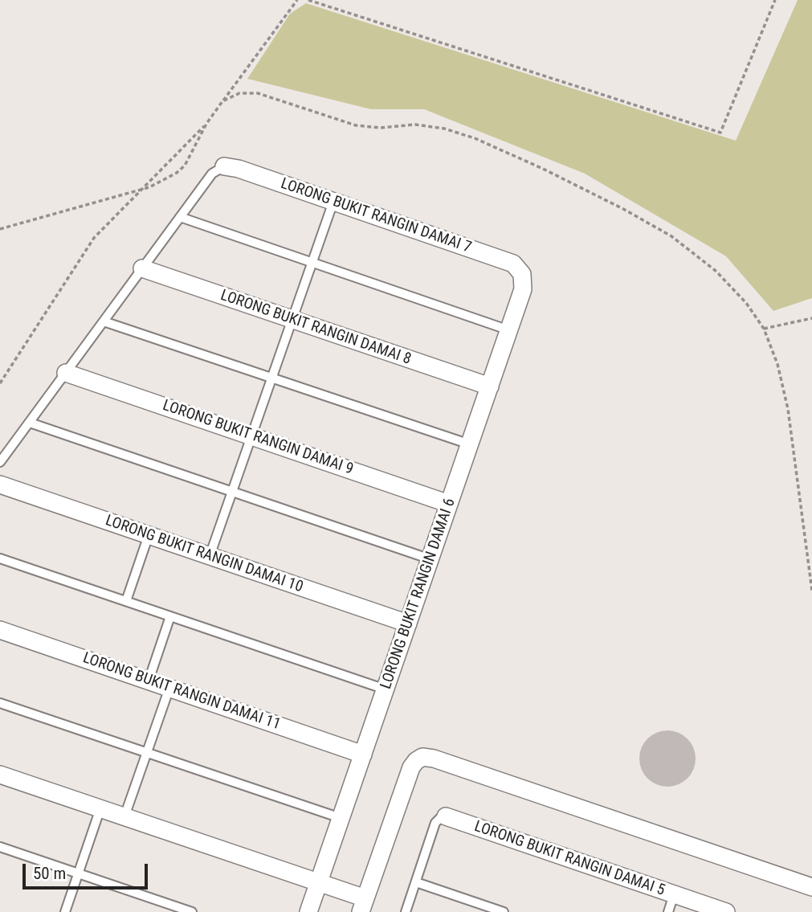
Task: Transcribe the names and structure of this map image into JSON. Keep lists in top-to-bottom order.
{
  "streets": {
    "street": [
      "LORONG BUKIT RANGIN DAMAI 7",
      "LORONG BUKIT RANGIN DAMAI 8",
      "LORONG BUKIT RANGIN DAMAI 9",
      "LORONG BUKIT RANGIN DAMAI 10",
      "LORONG BUKIT RANGIN DAMAI 6",
      "LORONG BUKIT RANGIN DAMAI 11",
      "LORONG BUKIT RANGIN DAMAI 5"
    ]
  },
  "crossings": [
    ["LORONG BUKIT RANGIN DAMAI 7", "LORONG BUKIT RANGIN DAMAI 6"],
    ["LORONG BUKIT RANGIN DAMAI 8", "LORONG BUKIT RANGIN DAMAI 6"],
    ["LORONG BUKIT RANGIN DAMAI 9", "LORONG BUKIT RANGIN DAMAI 6"],
    ["LORONG BUKIT RANGIN DAMAI 10", "LORONG BUKIT RANGIN DAMAI 6"],
    ["LORONG BUKIT RANGIN DAMAI 6", "LORONG BUKIT RANGIN DAMAI 11"]
  ],
  "scale_bar": "50 m"
}
